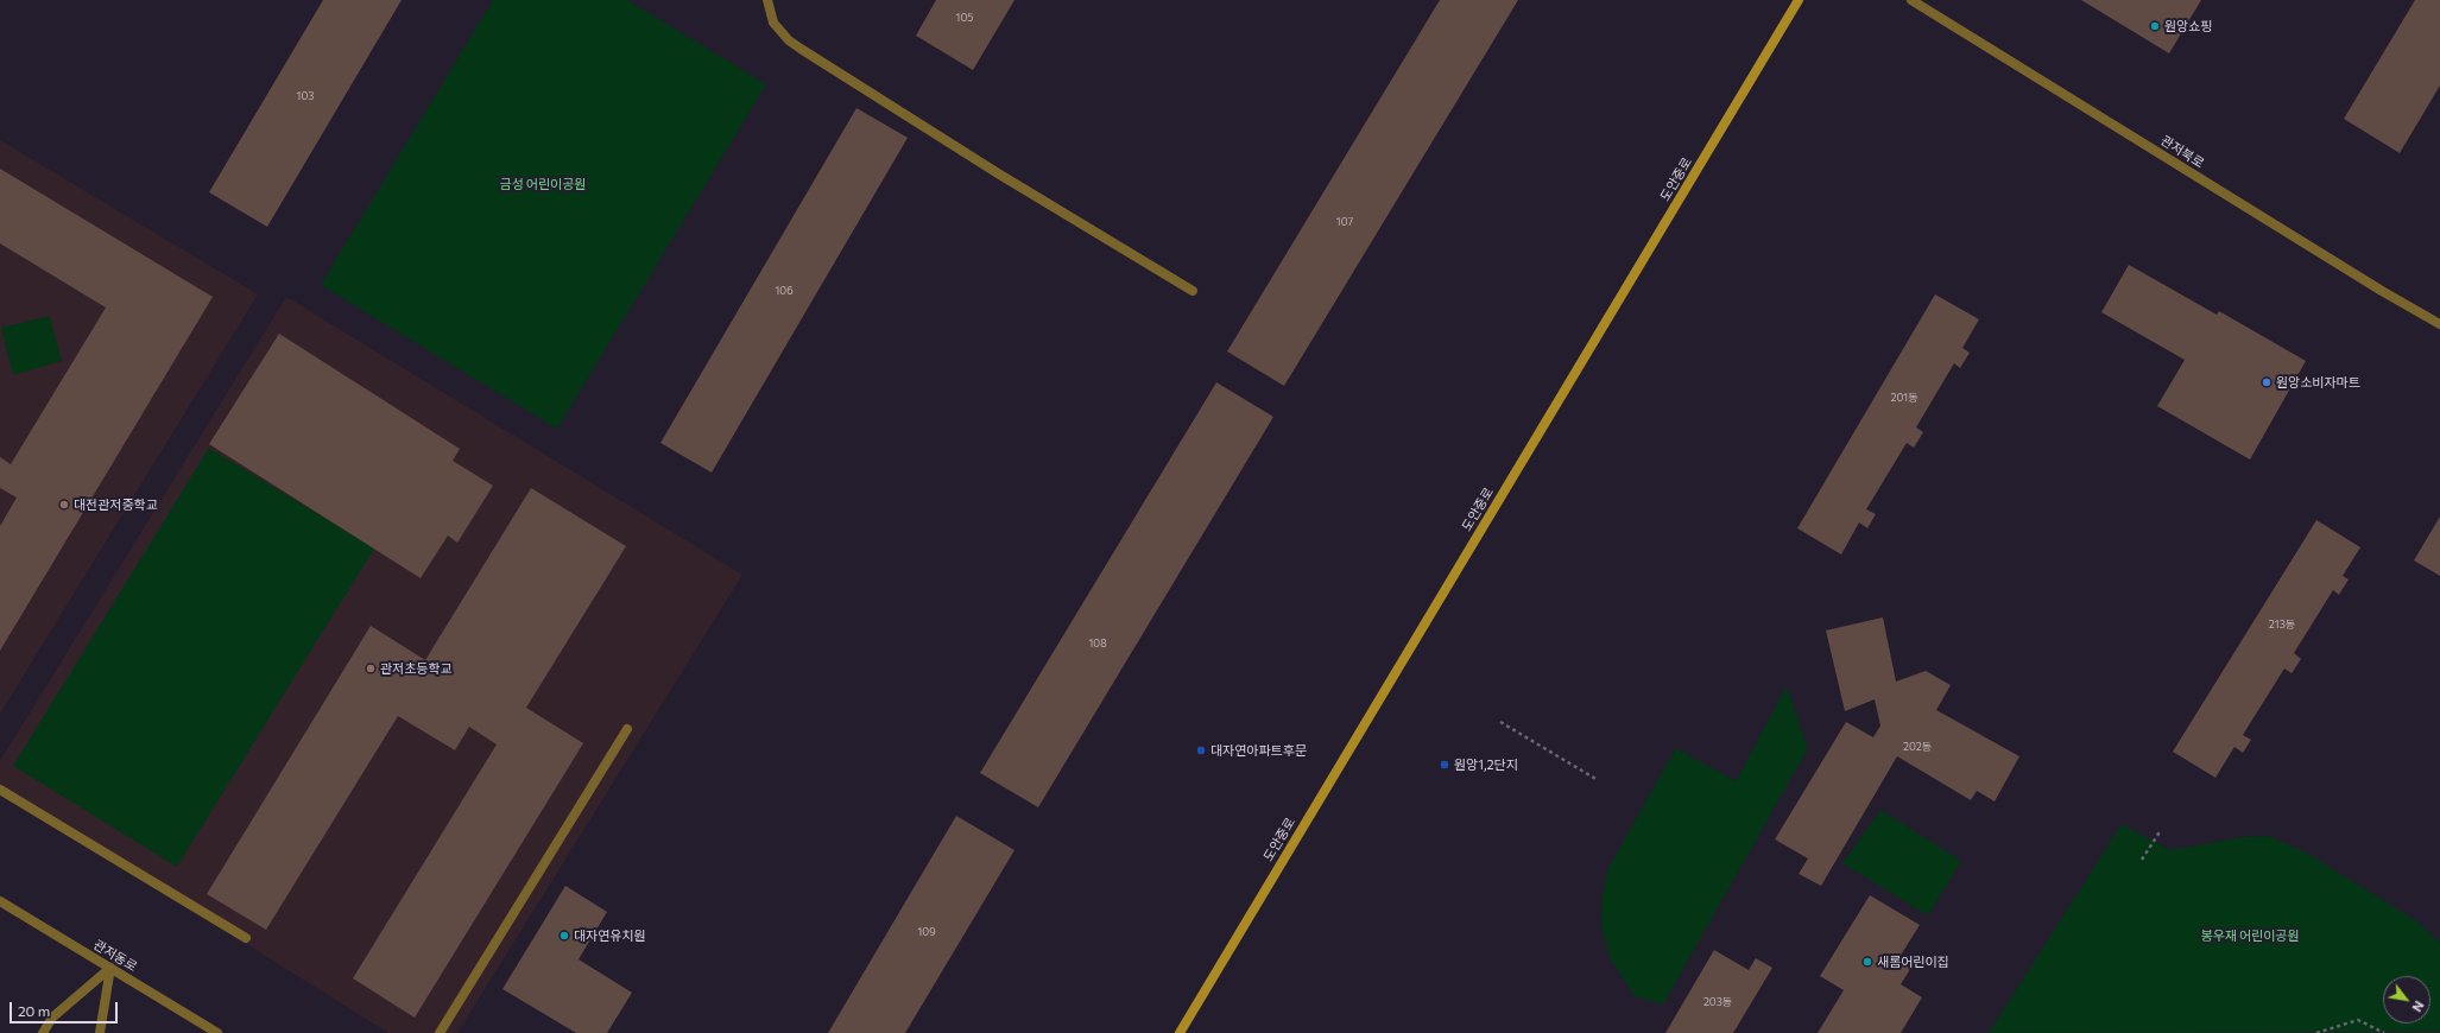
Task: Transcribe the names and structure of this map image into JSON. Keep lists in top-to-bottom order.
{
  "streets": {
    "street": ["관저북로", "도안중로", "관저동로"]
  },
  "parks": ["금성 어린이공원", "봉우재 어린이공원"],
  "places": [
    "원앙쇼핑",
    "원앙소비자마트",
    "대전관저중학교",
    "관저초등학교",
    "대자연아파트후문",
    "원앙1,2단지",
    "대자연유치원",
    "새롬어린이집"
  ],
  "house_numbers": [
    "105",
    "103",
    "107",
    "106",
    "201동",
    "213동",
    "108",
    "202동",
    "109",
    "203동"
  ],
  "scale_bar": "20 m",
  "north": "bottom right"
}
